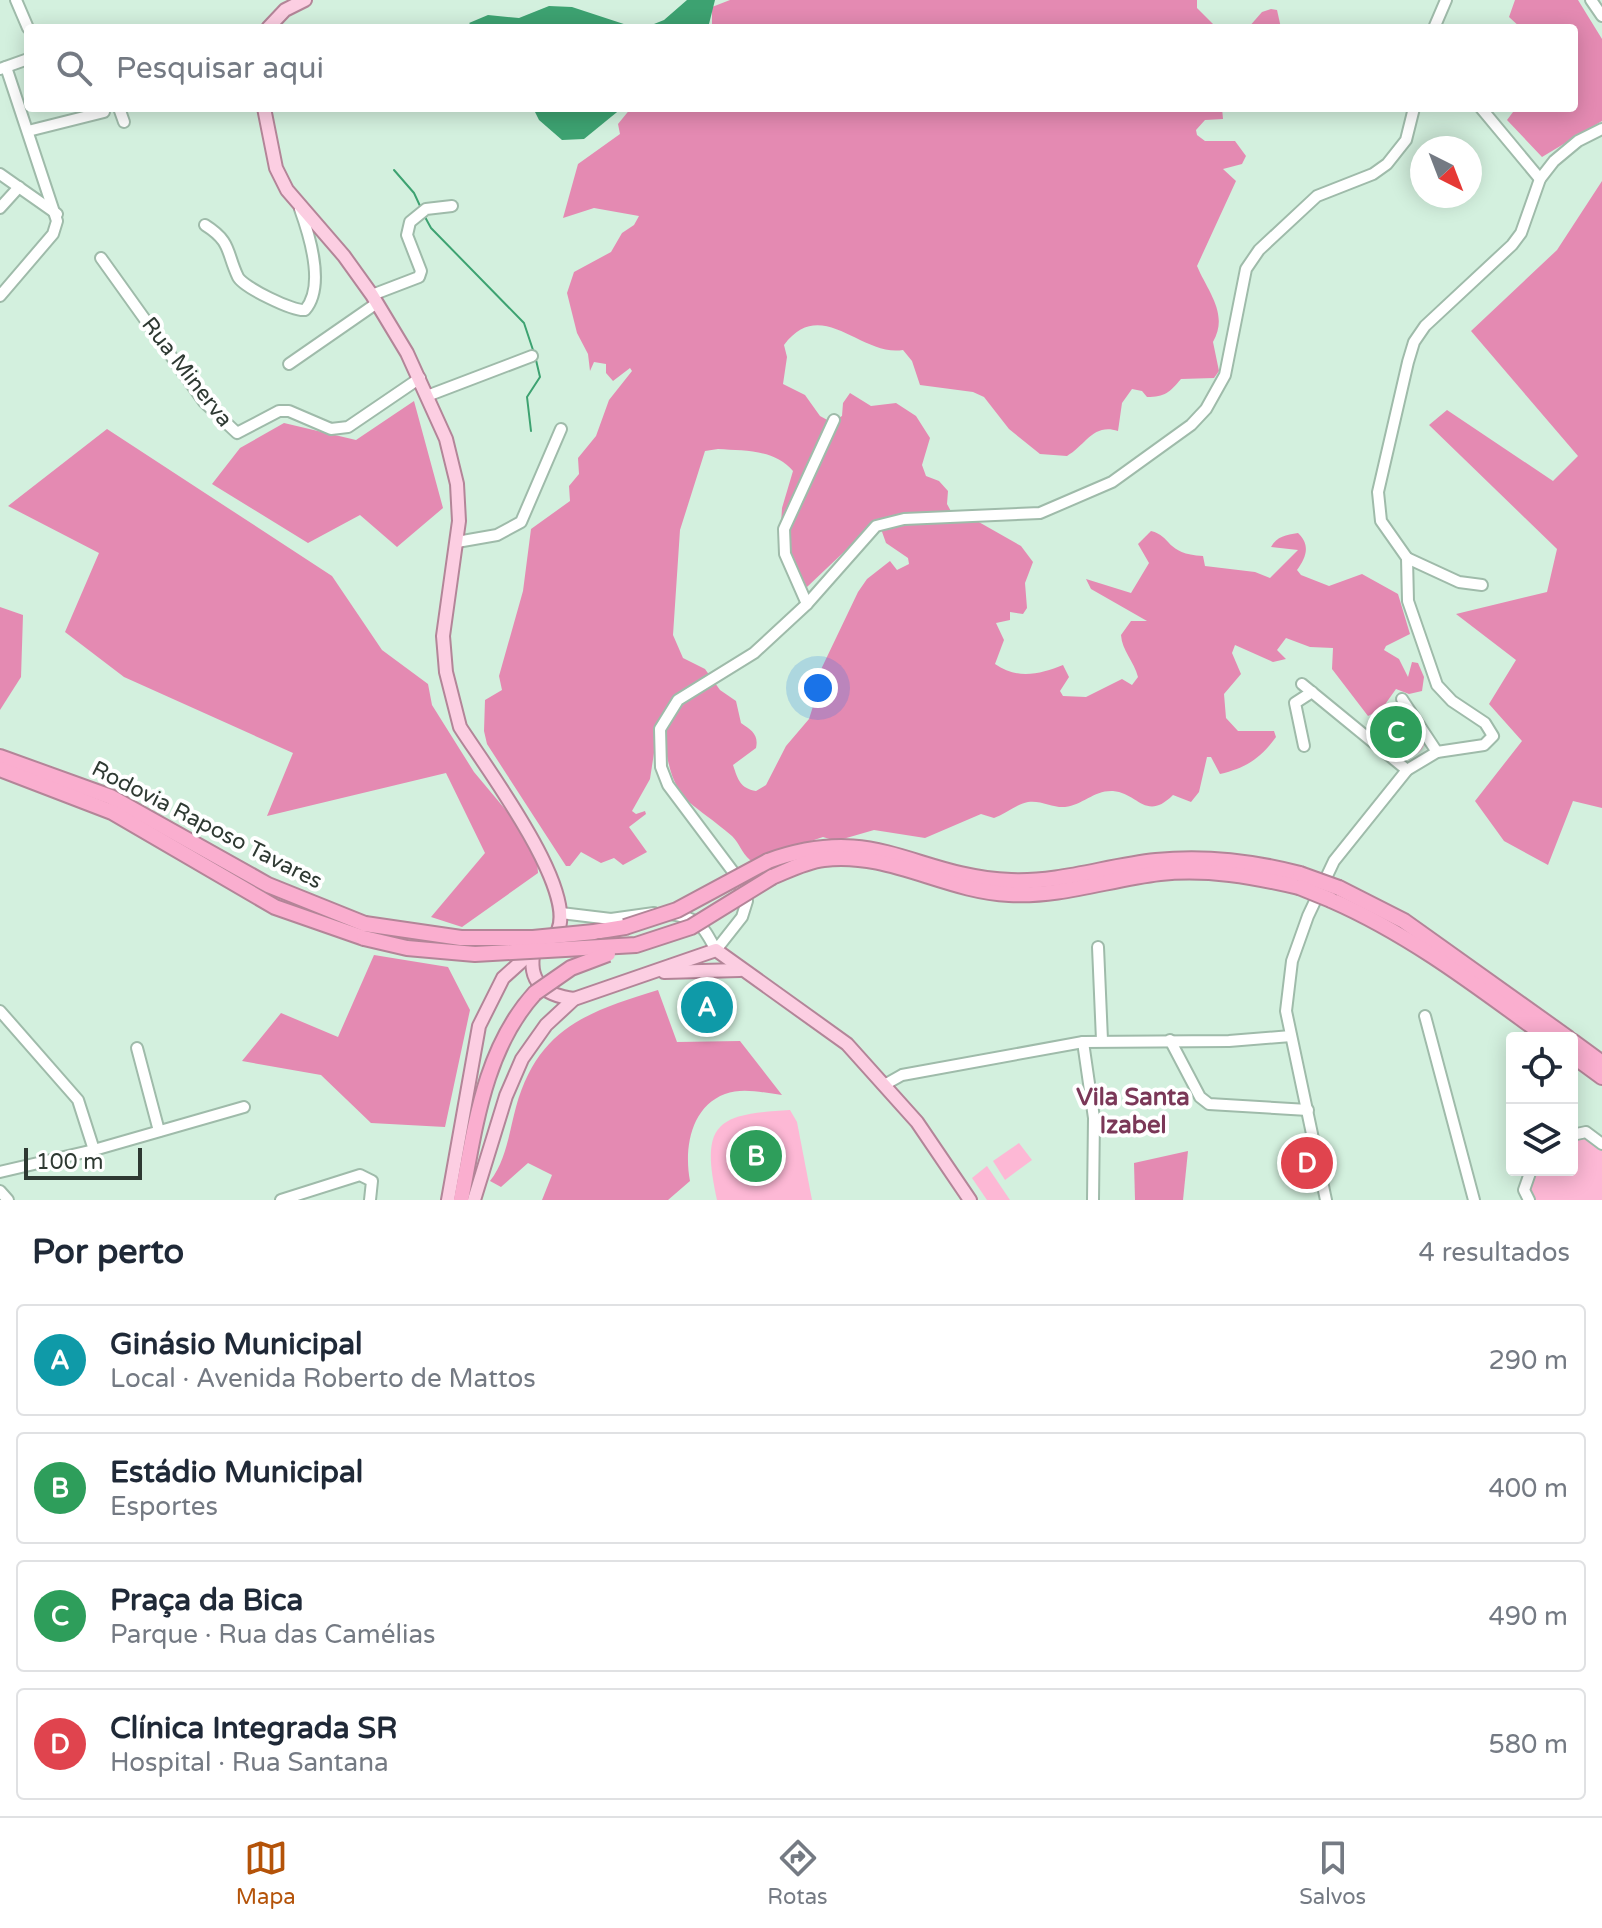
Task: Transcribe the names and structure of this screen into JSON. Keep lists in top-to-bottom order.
{
  "streets": {
    "highway": ["Rodovia Raposo Tavares"],
    "street": ["Rua Minerva"]
  },
  "districts": ["Vila Santa Izabel"],
  "scale_bar": "100 m",
  "north": "bottom right",
  "page": {
    "search": "Pesquisar aqui",
    "pins": [
      "C",
      "A",
      "B",
      "D"
    ],
    "scale": "100 m",
    "heading": ["Por perto", "4 resultados"],
    "list": [
      {
        "mark": "A",
        "name": "Ginásio Municipal",
        "note": "Local · Avenida Roberto de Mattos",
        "value": "290 m"
      },
      {
        "mark": "B",
        "name": "Estádio Municipal",
        "note": "Esportes",
        "value": "400 m"
      },
      {
        "mark": "C",
        "name": "Praça da Bica",
        "note": "Parque · Rua das Camélias",
        "value": "490 m"
      },
      {
        "mark": "D",
        "name": "Clínica Integrada SR",
        "note": "Hospital · Rua Santana",
        "value": "580 m"
      }
    ],
    "nav": ["Mapa", "Rotas", "Salvos"]
  }
}
